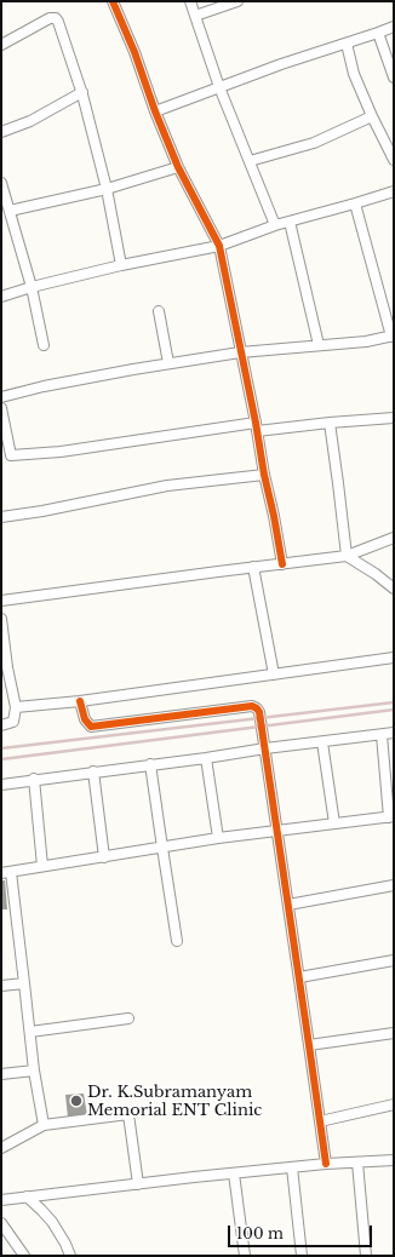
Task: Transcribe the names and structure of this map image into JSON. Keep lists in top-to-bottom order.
{
  "places": ["Dr. K.Subramanyam Memorial ENT Clinic"],
  "scale_bar": "100 m"
}
